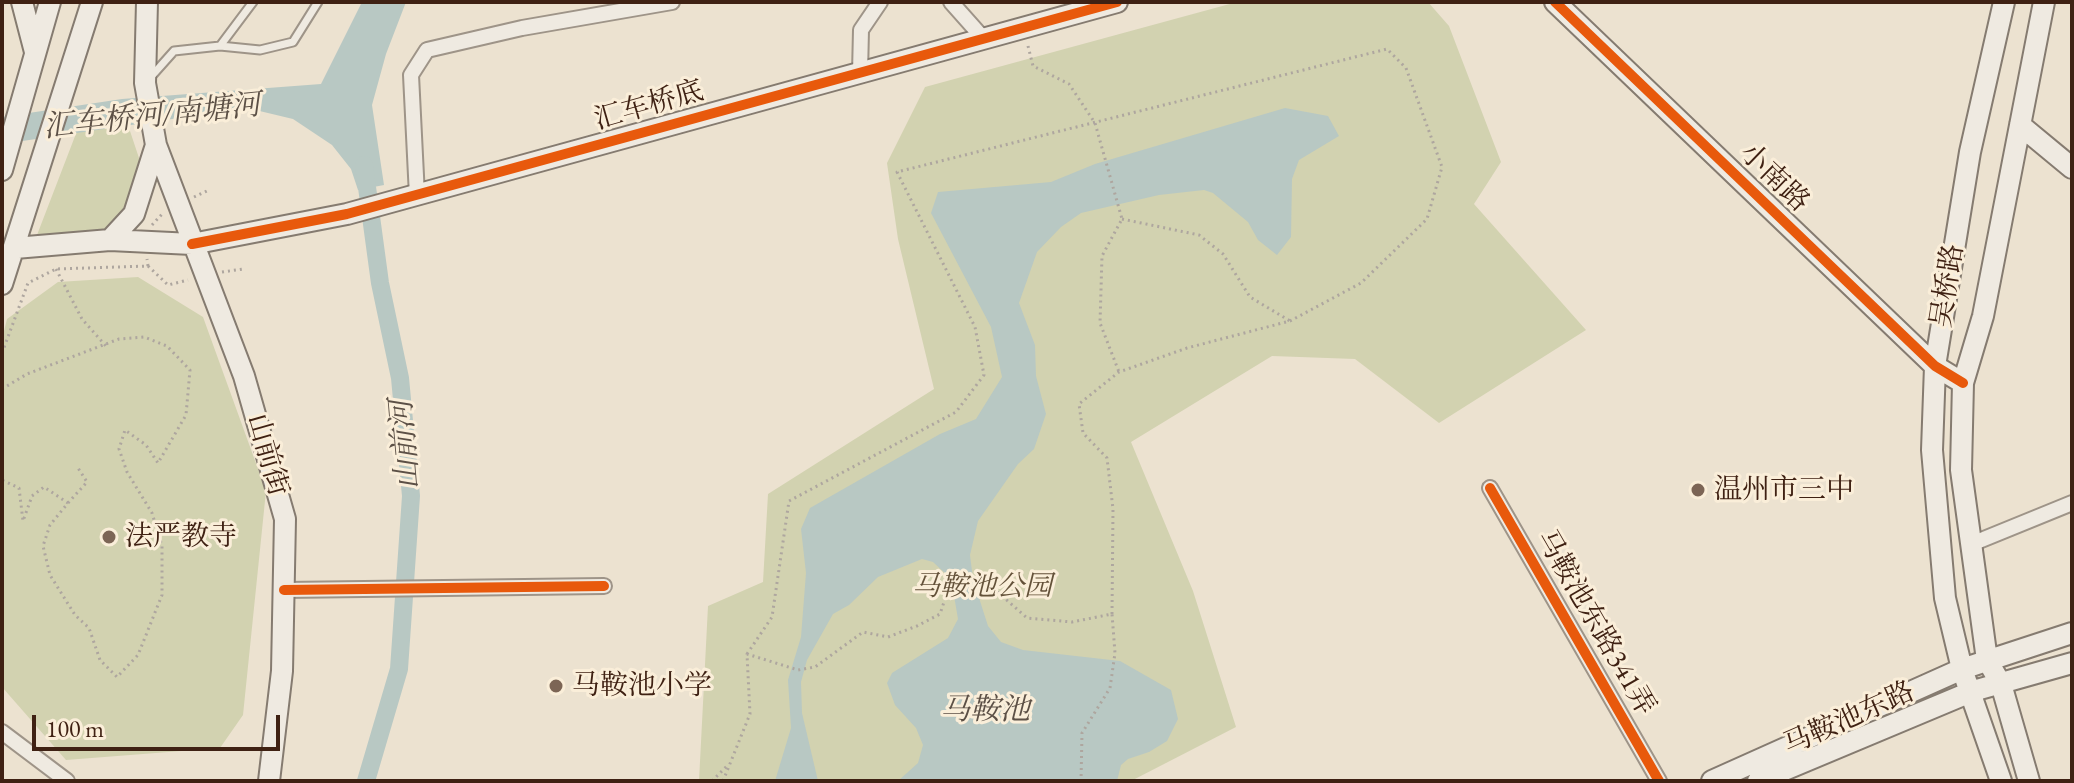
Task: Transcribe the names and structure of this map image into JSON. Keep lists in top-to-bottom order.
{
  "streets": {
    "main road": [
      "汇车桥底",
      "小南路",
      "吴桥路",
      "山前街",
      "马鞍池东路"
    ],
    "street": ["马鞍池东路341弄"]
  },
  "crossings": [
    ["汇车桥底", "山前街"],
    ["小南路", "吴桥路"],
    ["吴桥路", "马鞍池东路"]
  ],
  "water": ["汇车桥河/南塘河", "山前河", "马鞍池"],
  "parks": ["马鞍池公园"],
  "places": ["温州市三中", "法严教寺", "马鞍池小学"],
  "scale_bar": "100 m"
}
